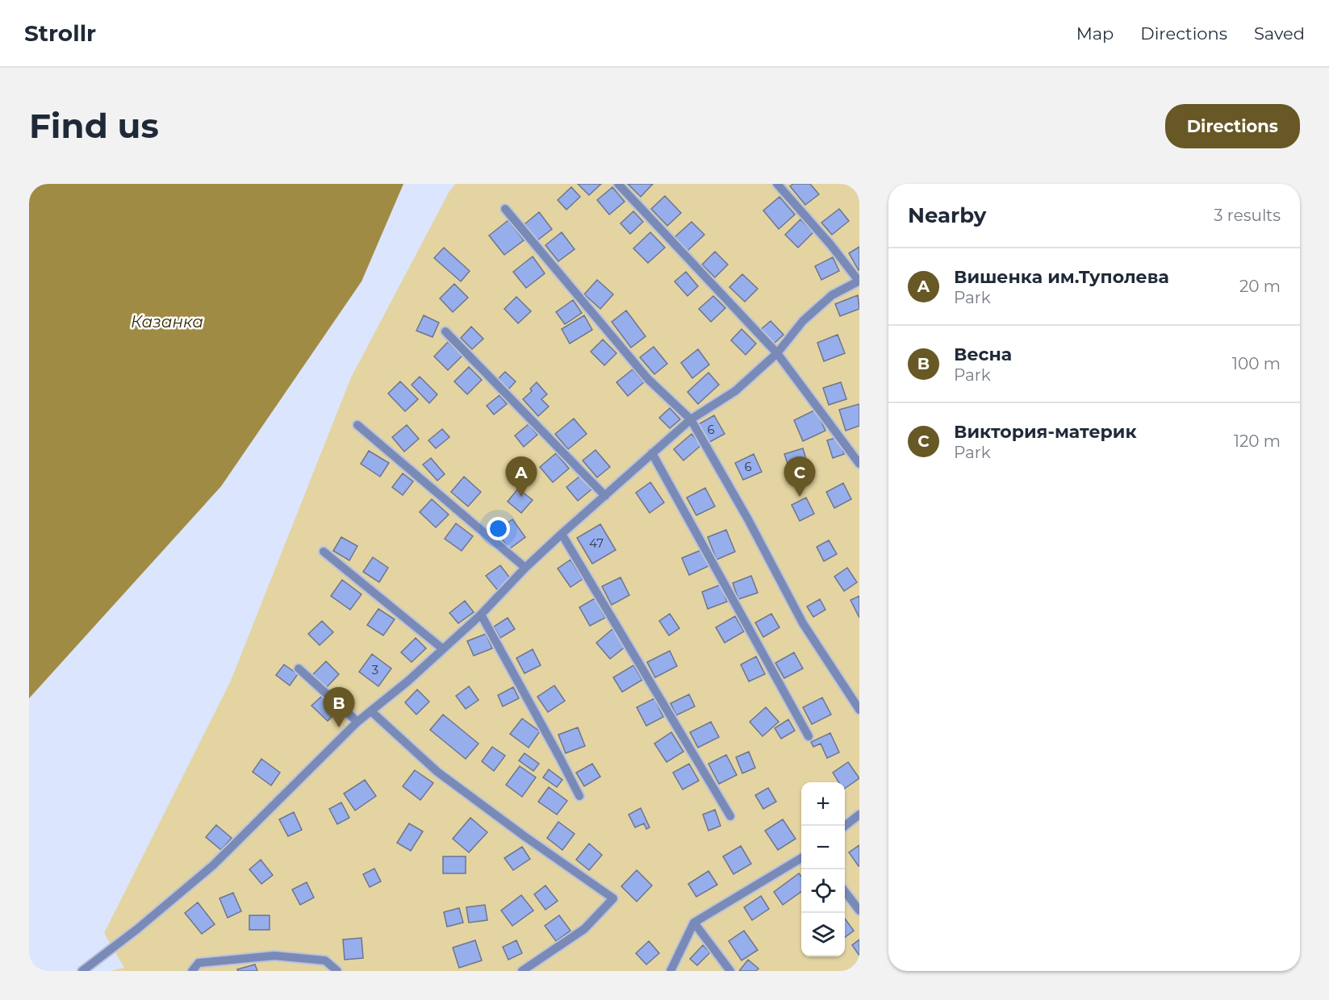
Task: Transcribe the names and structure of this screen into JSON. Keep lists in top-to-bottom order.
{
  "water": ["Казанка"],
  "house_numbers": [
    "6",
    "6",
    "47",
    "3"
  ],
  "page": {
    "header": "Strollr",
    "nav": ["Map", "Directions", "Saved"],
    "buttons": "Directions",
    "title": "Find us",
    "heading": ["Nearby", "3 results"],
    "list": [
      {
        "mark": "A",
        "name": "Вишенка им.Туполева",
        "note": "Park",
        "value": "20 m"
      },
      {
        "mark": "B",
        "name": "Весна",
        "note": "Park",
        "value": "100 m"
      },
      {
        "mark": "C",
        "name": "Виктория-материк",
        "note": "Park",
        "value": "120 m"
      }
    ],
    "pins": ["A", "C", "B"],
    "map_buttons": ["+", "−"]
  }
}
